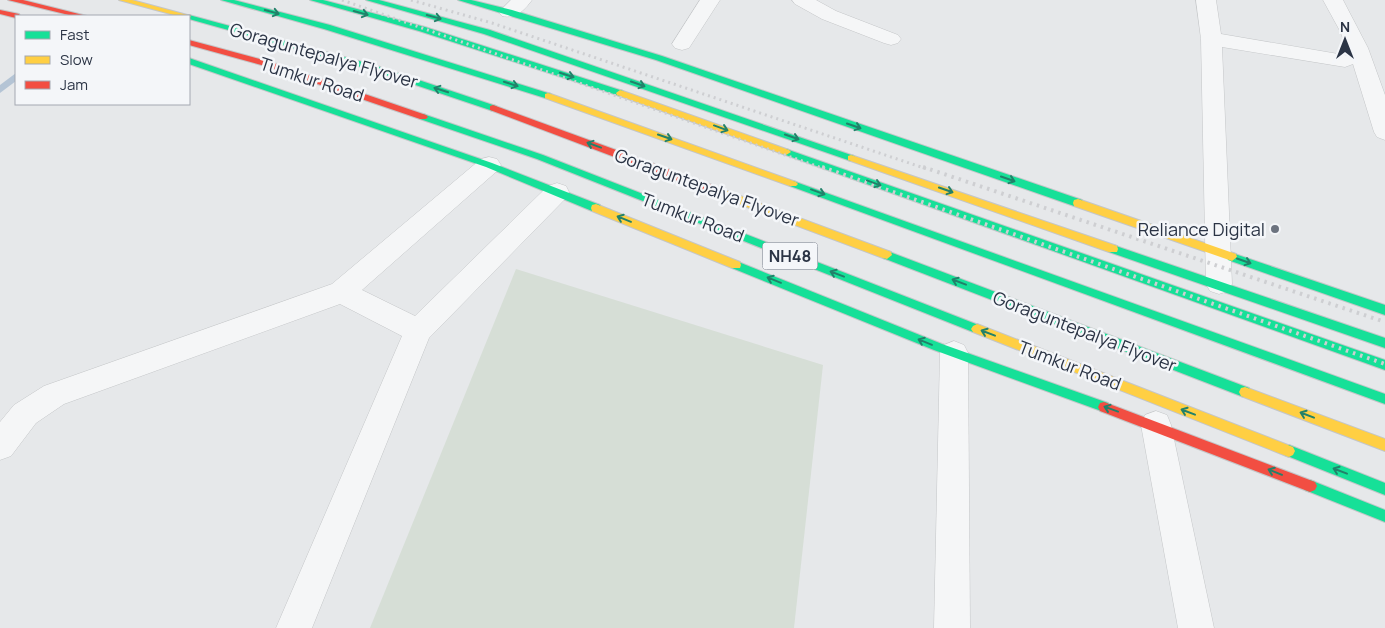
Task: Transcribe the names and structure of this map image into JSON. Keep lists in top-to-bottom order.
{
  "streets": {
    "main road": ["Goraguntepalya Flyover", "Tumkur Road", "NH48"]
  },
  "places": ["Reliance Digital"],
  "legend": ["Fast", "Slow", "Jam"],
  "north": "top"
}
